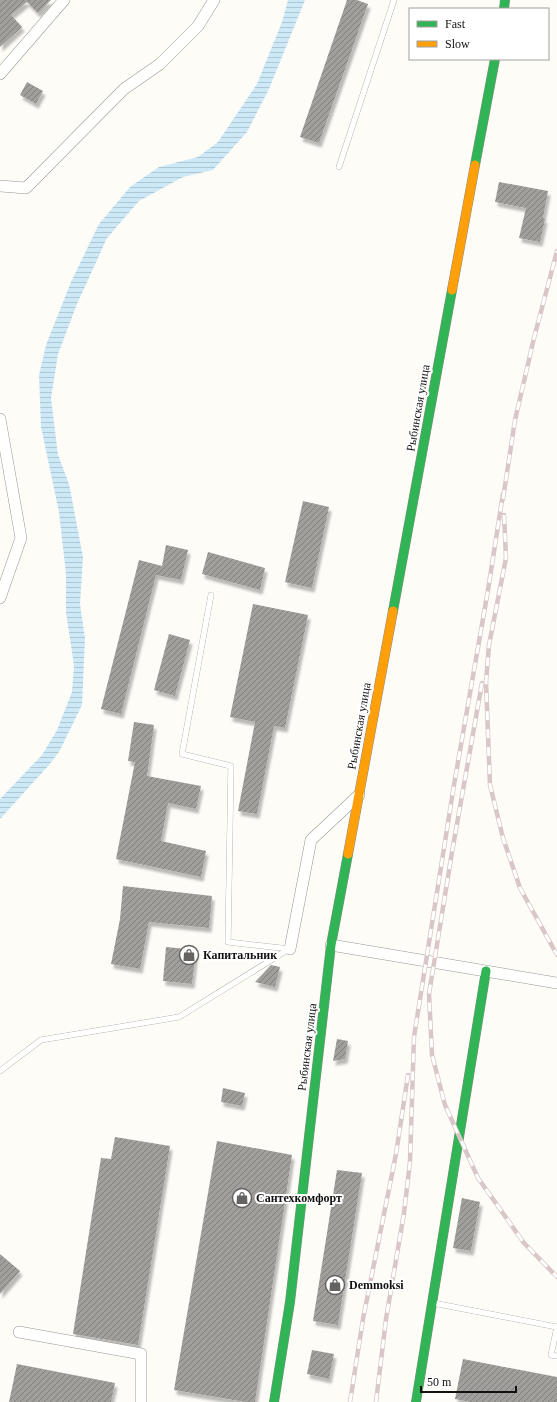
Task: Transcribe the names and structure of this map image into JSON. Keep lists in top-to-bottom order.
{
  "streets": {
    "main road": ["Рыбинская улица"]
  },
  "places": {
    "shop": ["Капитальник", "Сантехкомфорт", "Demmoksi"]
  },
  "legend": ["Fast", "Slow"],
  "scale_bar": "50 m"
}
